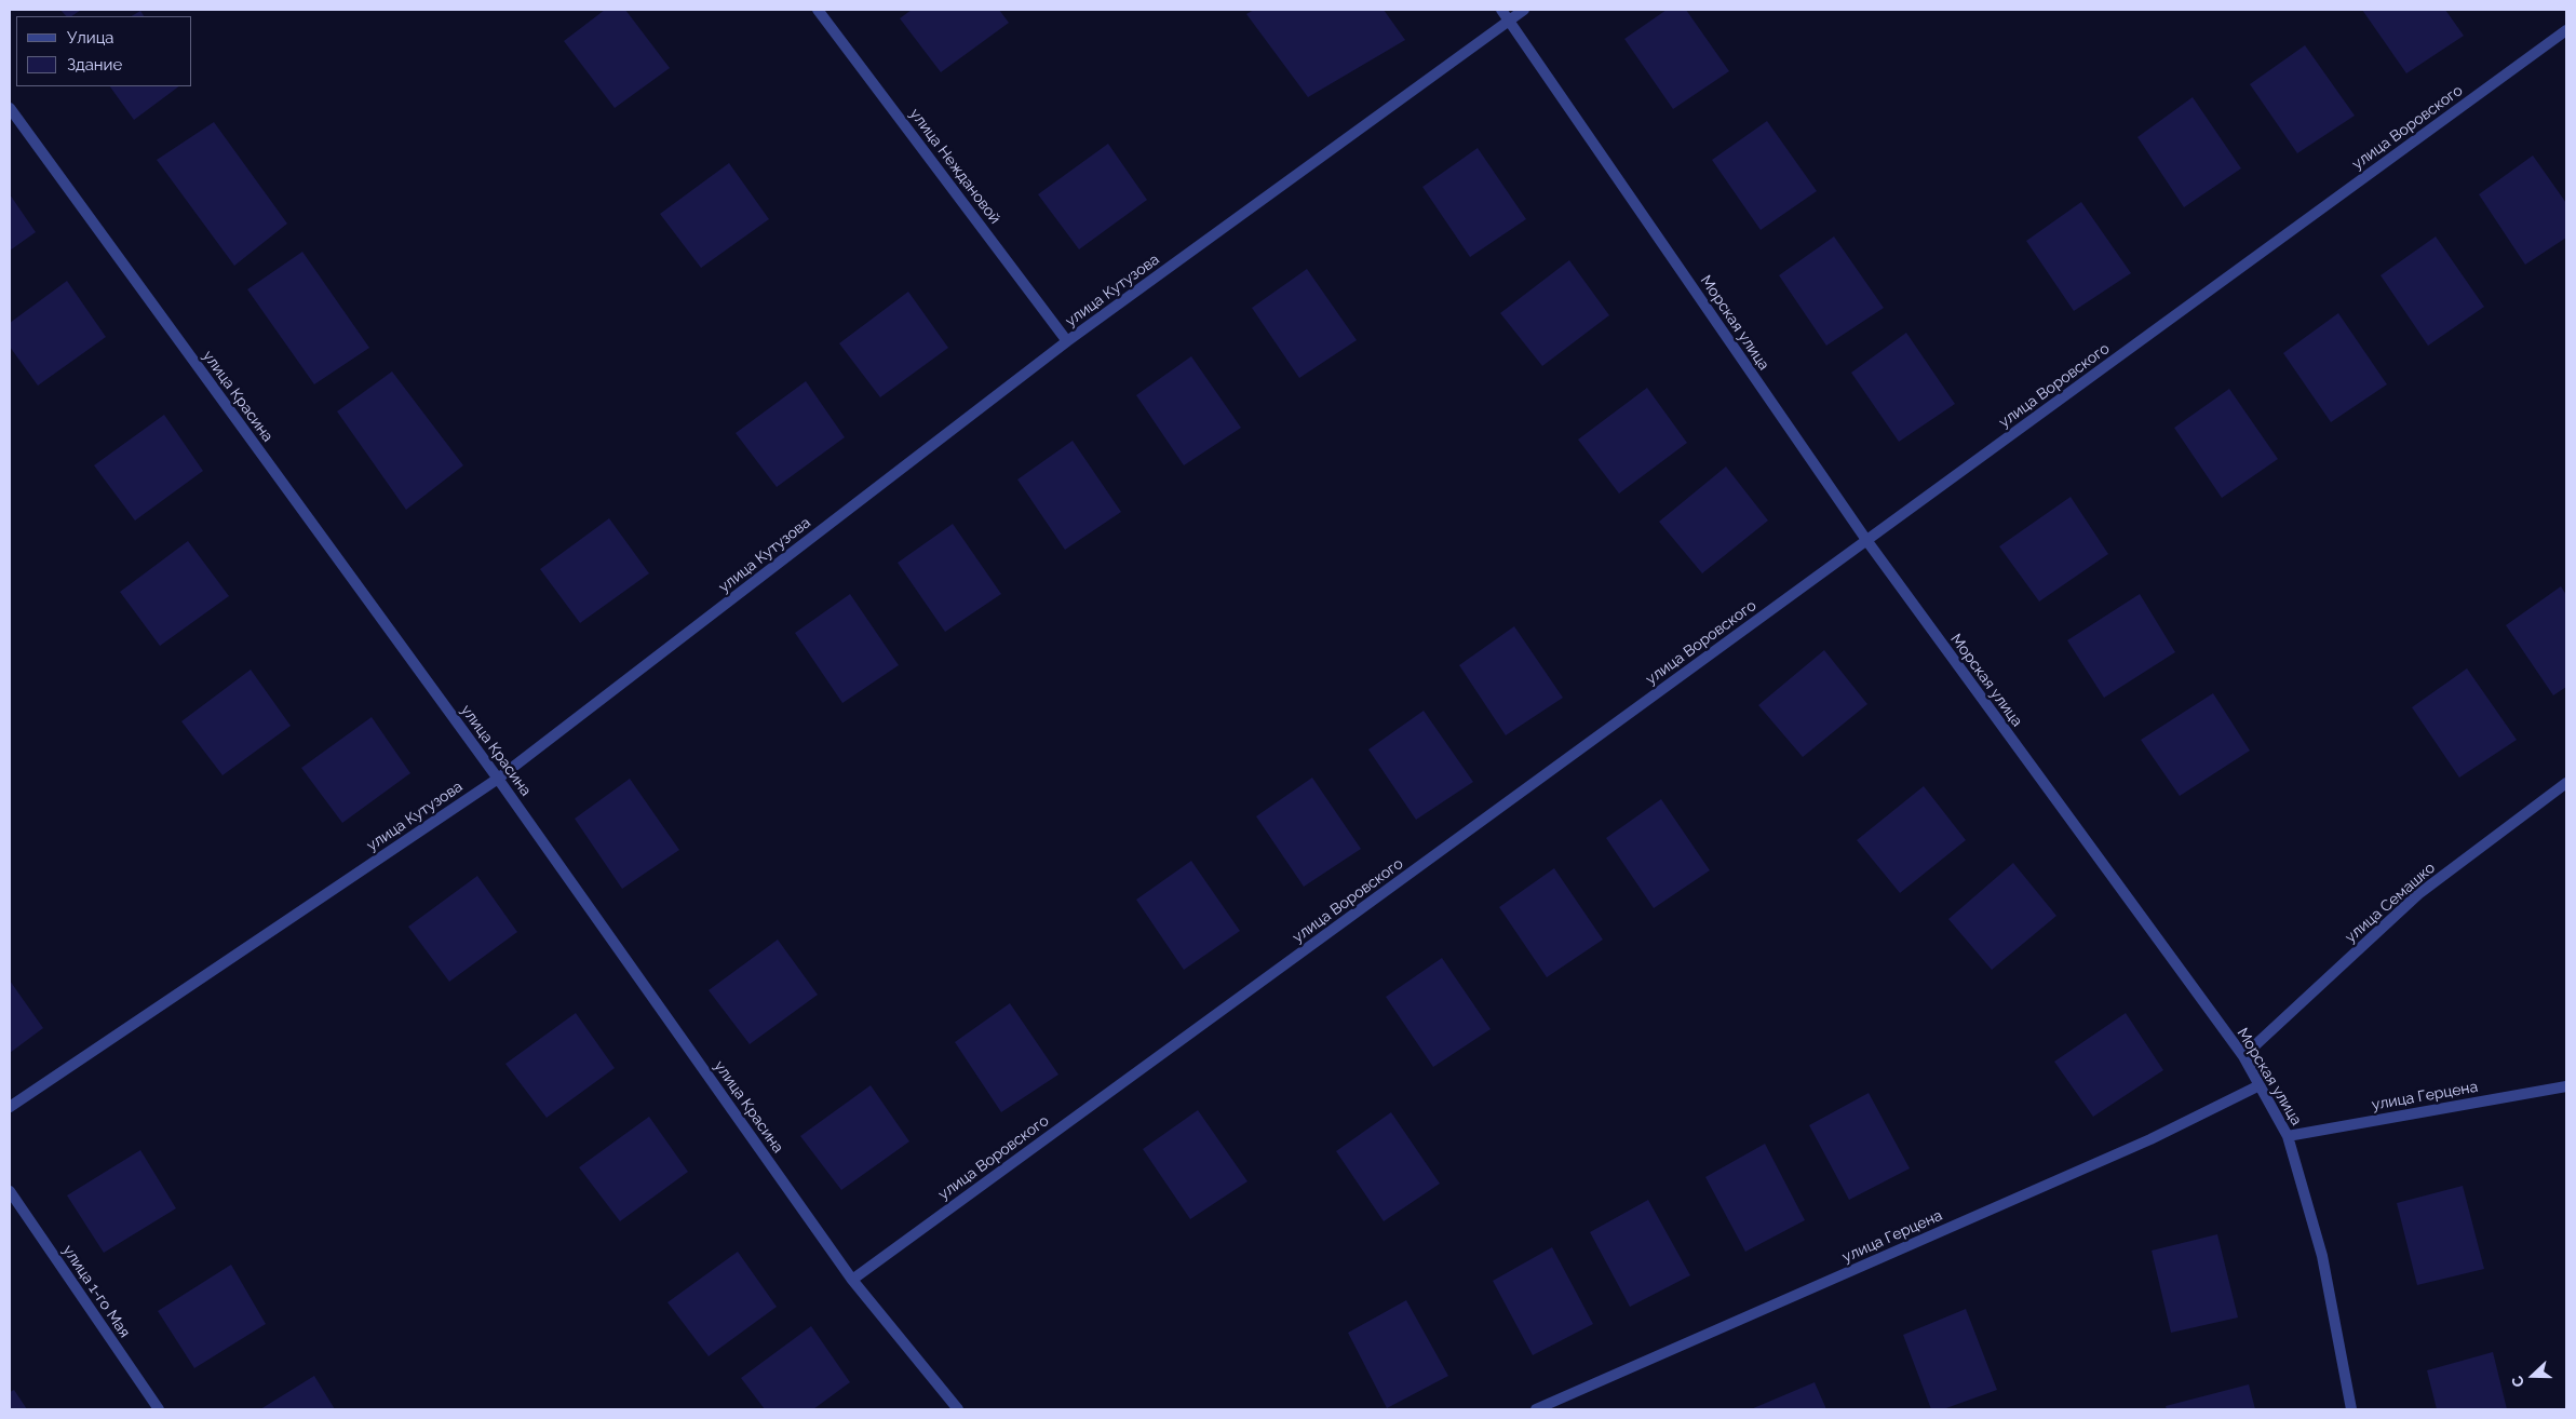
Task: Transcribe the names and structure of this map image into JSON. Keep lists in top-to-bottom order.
{
  "streets": {
    "street": [
      "улица Воровского",
      "улица Неждановой",
      "улица Кутузова",
      "Морская улица",
      "улица Красина",
      "улица Семашко",
      "улица Герцена",
      "улица 1-го Мая"
    ]
  },
  "crossings": [
    ["улица Воровского", "Морская улица"],
    ["улица Воровского", "улица Красина"],
    ["улица Неждановой", "улица Кутузова"],
    ["улица Кутузова", "Морская улица"],
    ["улица Кутузова", "улица Красина"],
    ["Морская улица", "улица Семашко"],
    ["Морская улица", "улица Герцена"]
  ],
  "legend": ["Улица", "Здание"],
  "north": "left"
}
